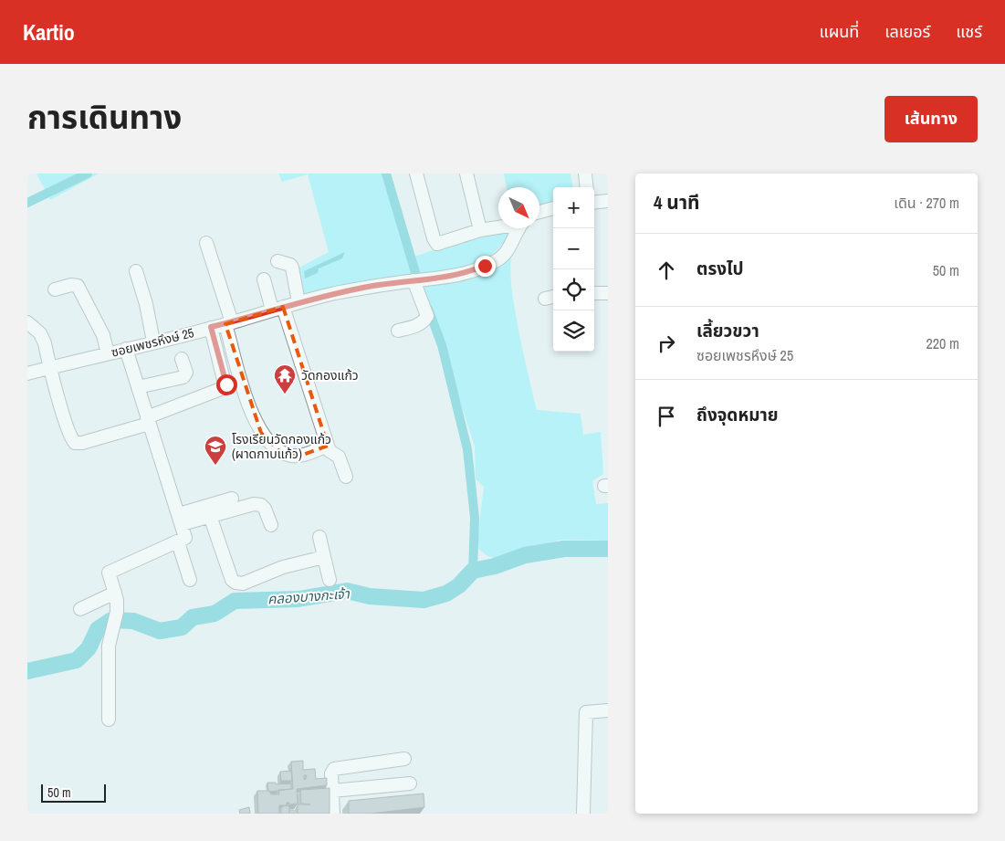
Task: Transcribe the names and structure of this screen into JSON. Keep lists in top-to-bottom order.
{
  "streets": {
    "street": ["ซอยเพชรหึงษ์ 25"]
  },
  "water": ["คลองบางกะเจ้า"],
  "places": {
    "temple": ["วัดกองแก้ว"],
    "school or university": ["โรงเรียนวัดกองแก้ว (ผาดกาบแก้ว)"]
  },
  "scale_bar": "50 m",
  "north": "bottom right",
  "page": {
    "header": "Kartio",
    "nav": ["แผนที่", "เลเยอร์", "แชร์"],
    "title": "การเดินทาง",
    "buttons": "เส้นทาง",
    "heading": ["4 นาที", "เดิน · 270 m"],
    "map_buttons": ["+", "−"],
    "list": [
      ["ตรงไป", "50 m"],
      ["เลี้ยวขวา", "ซอยเพชรหึงษ์ 25", "220 m"],
      "ถึงจุดหมาย"
    ],
    "scale": "50 m"
  }
}
